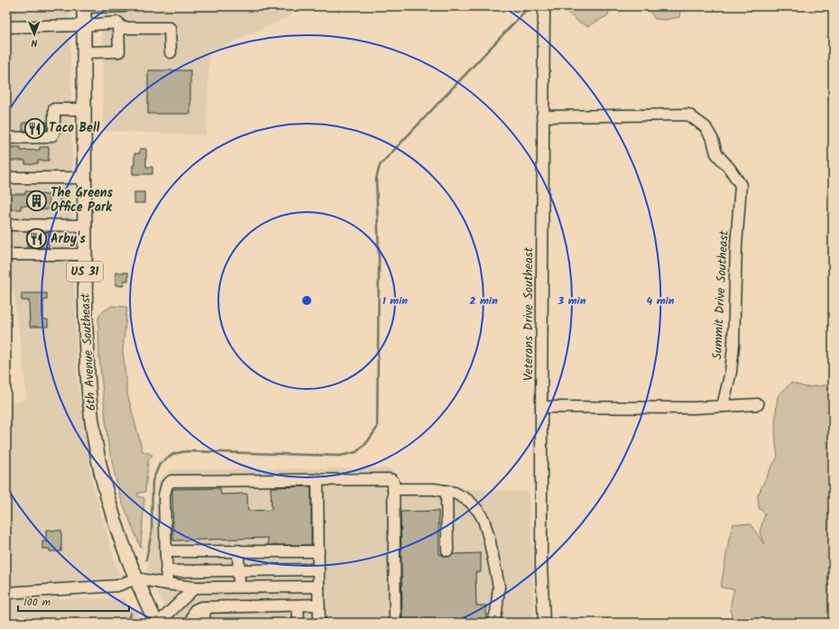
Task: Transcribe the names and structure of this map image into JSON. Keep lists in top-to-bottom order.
{
  "streets": {
    "main road": ["US 31", "6th Avenue Southeast"],
    "street": ["Summit Drive Southeast", "Veterans Drive Southeast"]
  },
  "crossings": [
    ["Summit Drive Southeast", "Veterans Drive Southeast"]
  ],
  "places": {
    "restaurant": ["Taco Bell", "Arby's"],
    "building": ["The Greens Office Park"]
  },
  "scale_bar": "100 m",
  "north": "bottom",
  "rings": [
    "1 min",
    "2 min",
    "3 min",
    "4 min"
  ]
}
